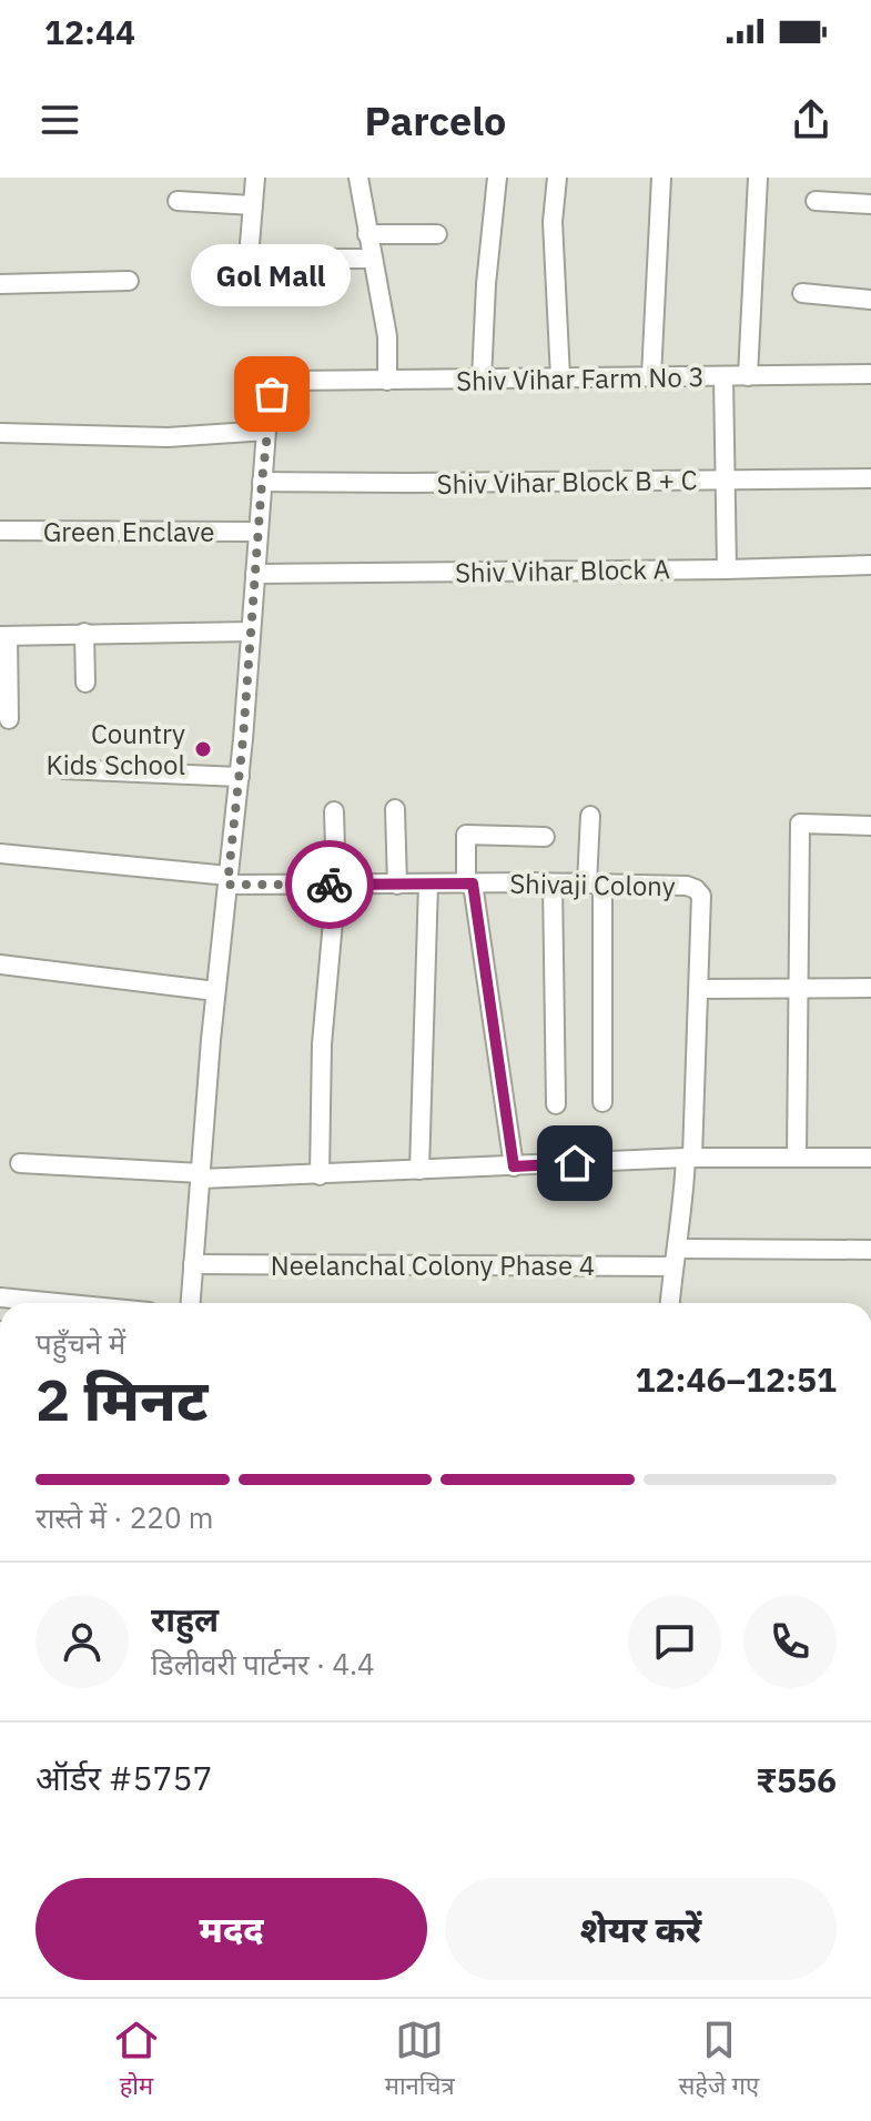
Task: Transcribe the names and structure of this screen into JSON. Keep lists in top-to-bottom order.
{
  "streets": {
    "street": [
      "Shiv Vihar Farm No 3",
      "Shiv Vihar Block B + C",
      "Green Enclave",
      "Shiv Vihar Block A",
      "Shivaji Colony",
      "Neelanchal Colony Phase 4"
    ]
  },
  "places": ["Gol Mall", "Country Kids School"],
  "page": {
    "status": "12:44",
    "header": "Parcelo",
    "bubble": "Gol Mall",
    "heading": ["2 मिनट", "पहुँचने में", "12:46–12:51"],
    "panel": [
      "राहुल",
      "डिलीवरी पार्टनर · 4.4",
      "ऑर्डर #5757",
      "₹556"
    ],
    "bar": "रास्ते में · 220 m",
    "buttons": ["मदद", "शेयर करें"],
    "tabs": ["होम", "मानचित्र", "सहेजे गए"]
  }
}
